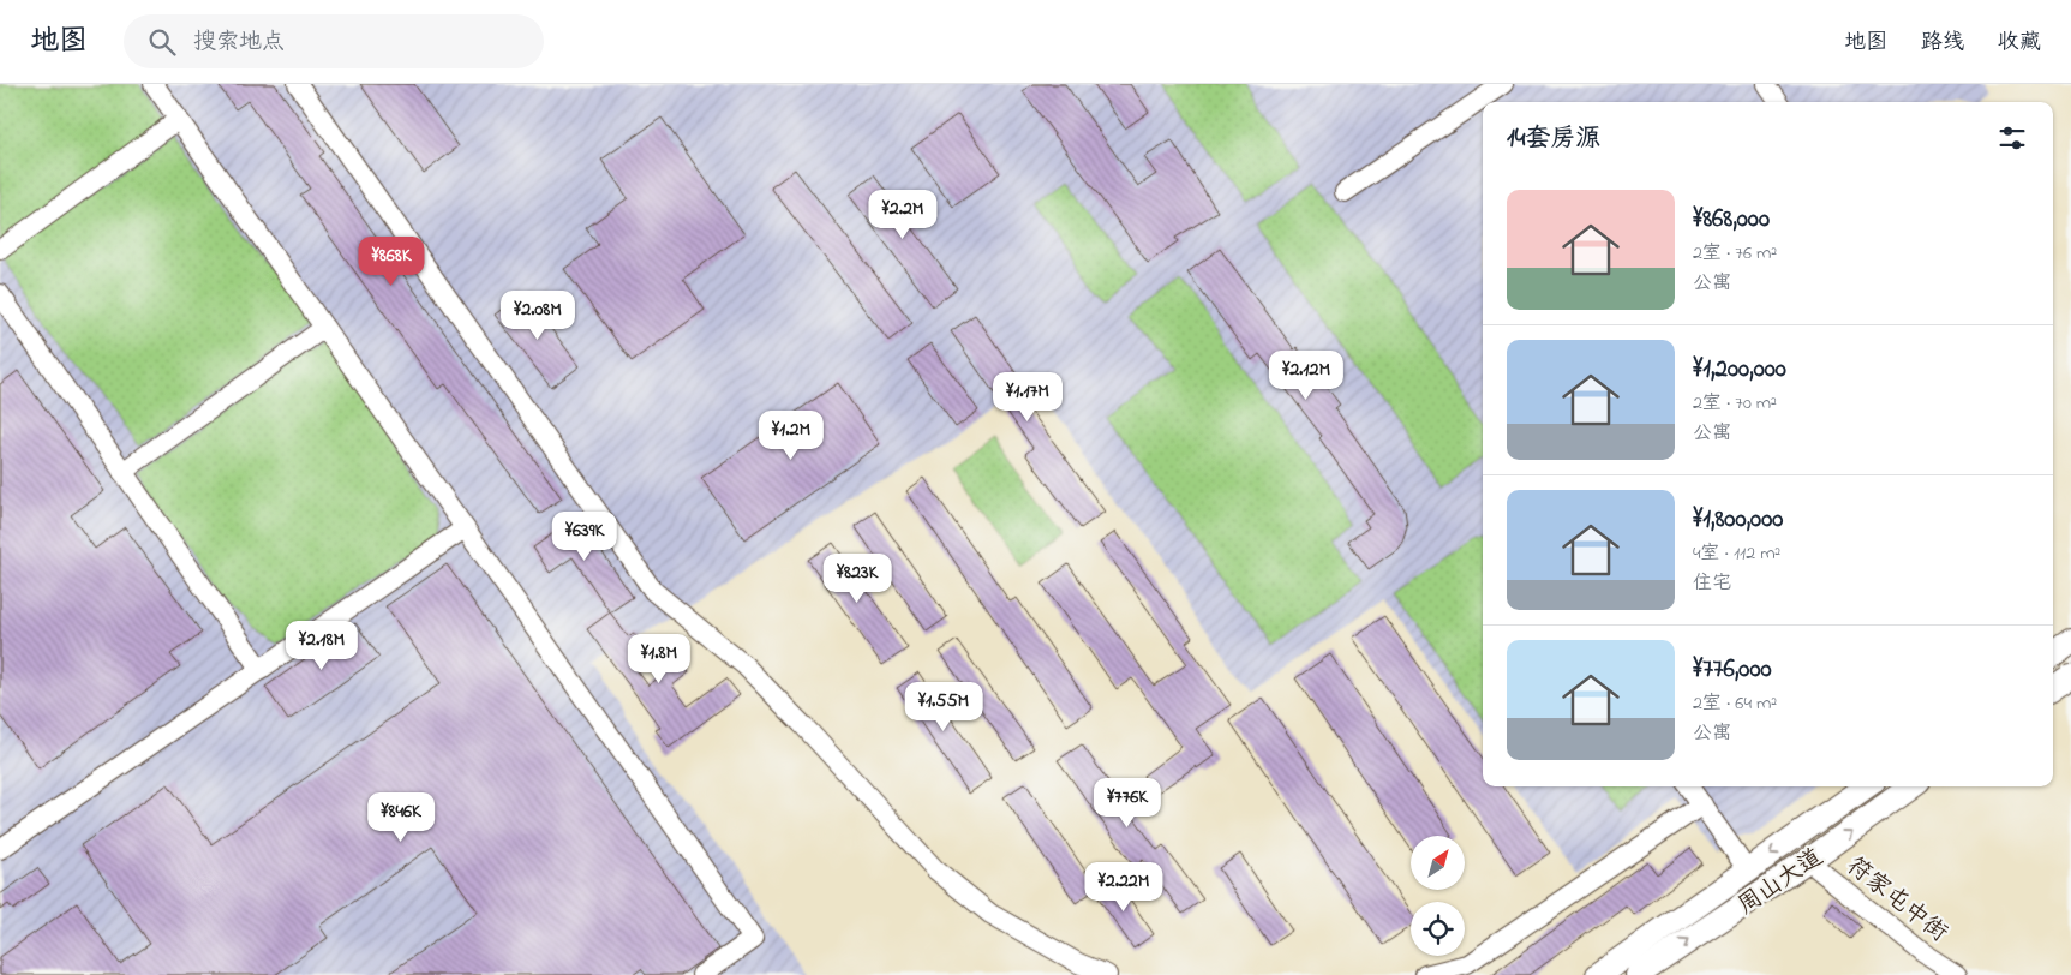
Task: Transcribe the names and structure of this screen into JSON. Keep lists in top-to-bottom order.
{
  "streets": {
    "main road": ["周山大道"],
    "street": ["符家屯中街"]
  },
  "crossings": [
    ["周山大道", "符家屯中街"]
  ],
  "north": "top right",
  "page": {
    "header": "地图",
    "search": "搜索地点",
    "nav": ["地图", "路线", "收藏"],
    "heading": "14套房源",
    "list": [
      {
        "name": "¥868,000",
        "note": "2室 · 76 m² · 公寓"
      },
      {
        "name": "¥1,200,000",
        "note": "2室 · 70 m² · 公寓"
      },
      {
        "name": "¥1,800,000",
        "note": "4室 · 112 m² · 住宅"
      },
      {
        "name": "¥776,000",
        "note": "2室 · 64 m² · 公寓"
      }
    ],
    "price": [
      "¥2.2M",
      "¥868K",
      "¥2.08M",
      "¥2.12M",
      "¥1.17M",
      "¥1.2M",
      "¥639K",
      "¥823K",
      "¥2.18M",
      "¥1.8M",
      "¥1.55M",
      "¥776K",
      "¥846K",
      "¥2.22M"
    ]
  }
}
